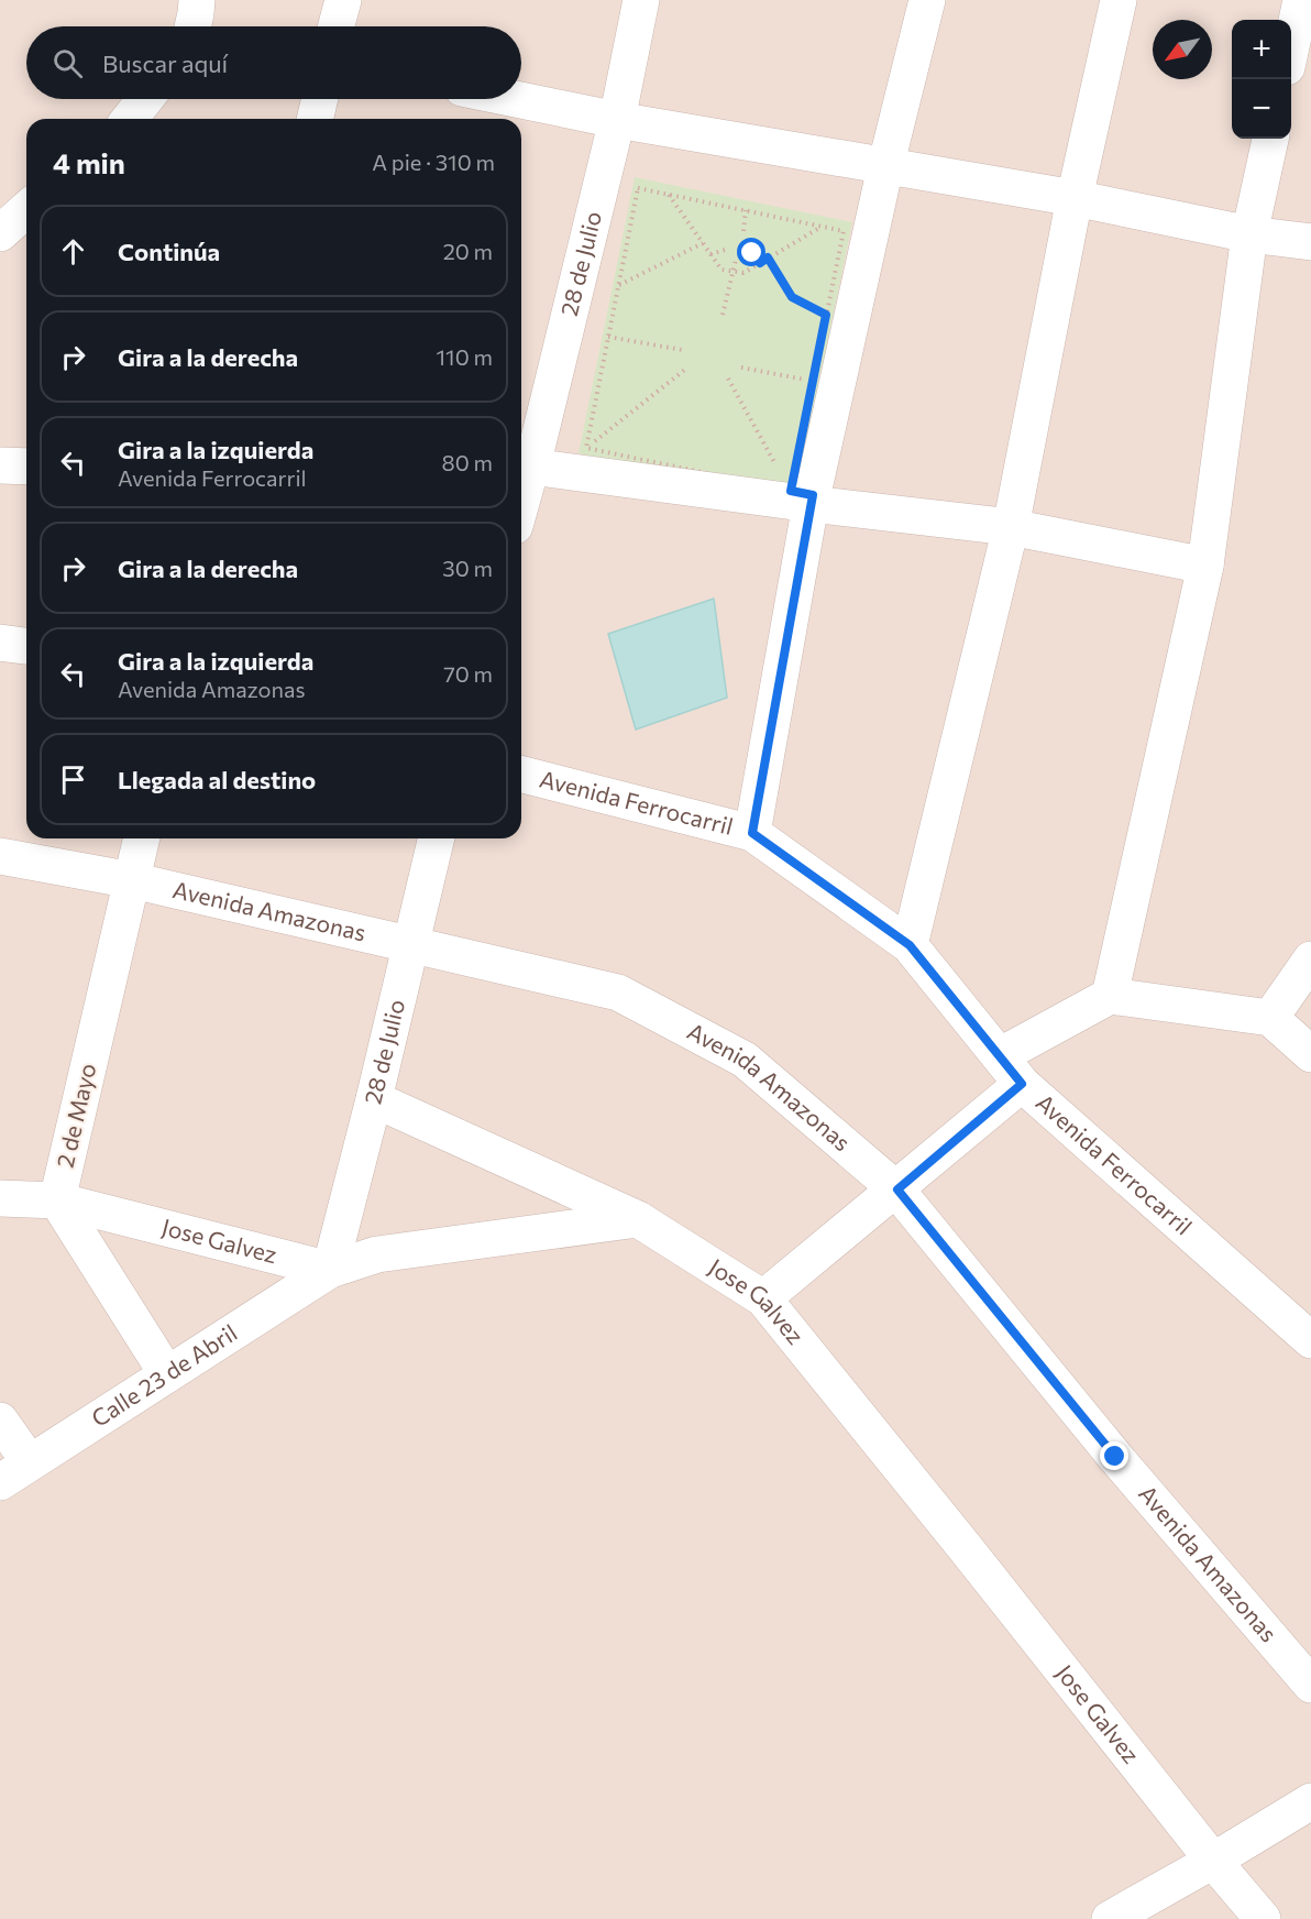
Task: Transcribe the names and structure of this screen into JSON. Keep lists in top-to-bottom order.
{
  "streets": {
    "street": [
      "28 de Julio",
      "Avenida Ferrocarril",
      "Avenida Amazonas",
      "2 de Mayo",
      "Jose Galvez",
      "Calle 23 de Abril"
    ]
  },
  "crossings": [
    ["28 de Julio", "Avenida Amazonas"],
    ["28 de Julio", "Jose Galvez"],
    ["28 de Julio", "Calle 23 de Abril"],
    ["Avenida Amazonas", "2 de Mayo"],
    ["2 de Mayo", "Jose Galvez"],
    ["2 de Mayo", "Calle 23 de Abril"],
    ["Jose Galvez", "Calle 23 de Abril"]
  ],
  "north": "bottom left",
  "page": {
    "map_buttons": ["+", "−"],
    "search": "Buscar aquí",
    "heading": ["4 min", "A pie · 310 m"],
    "list": [
      ["Continúa", "20 m"],
      ["Gira a la derecha", "110 m"],
      ["Gira a la izquierda", "Avenida Ferrocarril", "80 m"],
      ["Gira a la derecha", "30 m"],
      ["Gira a la izquierda", "Avenida Amazonas", "70 m"],
      "Llegada al destino"
    ]
  }
}
